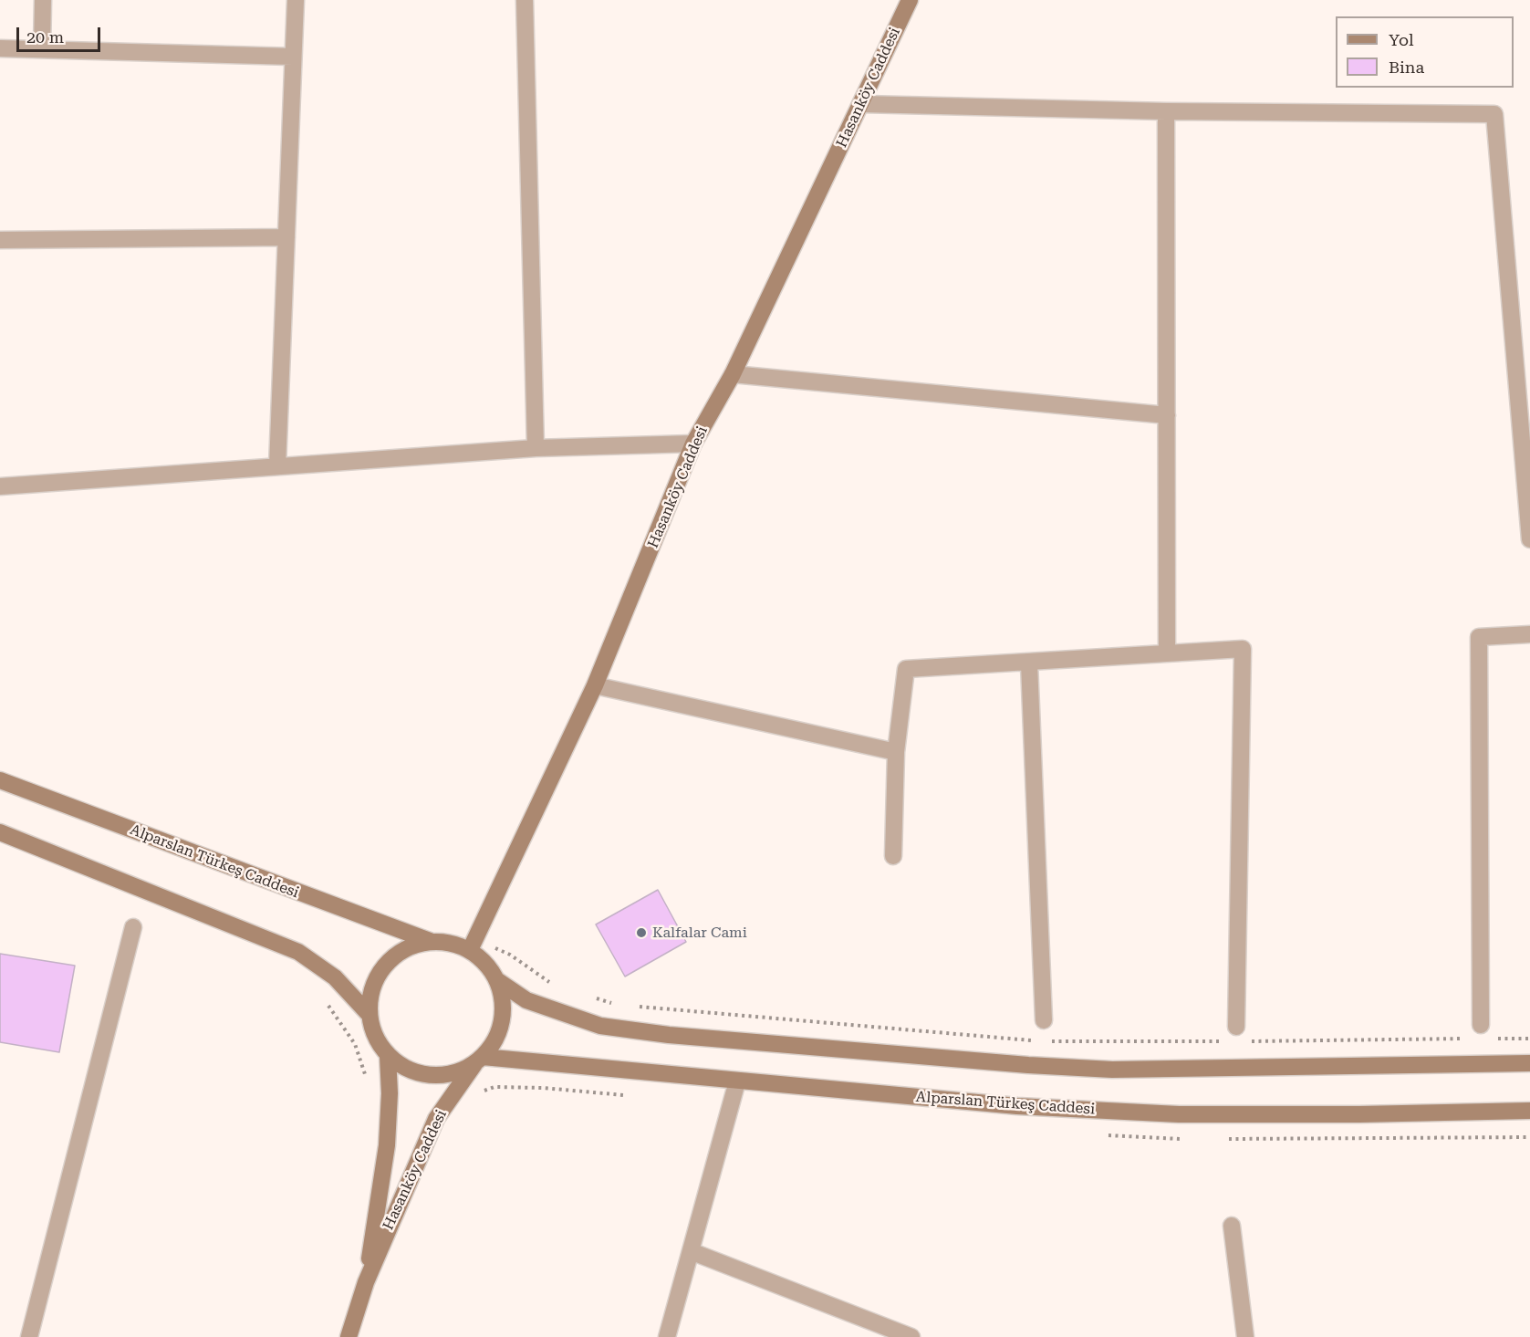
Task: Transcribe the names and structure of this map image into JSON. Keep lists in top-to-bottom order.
{
  "streets": {
    "main road": ["Hasanköy Caddesi", "Alparslan Türkeş Caddesi"]
  },
  "crossings": [
    ["Hasanköy Caddesi", "Alparslan Türkeş Caddesi"]
  ],
  "places": ["Kalfalar Cami"],
  "legend": ["Yol", "Bina"],
  "scale_bar": "20 m"
}
